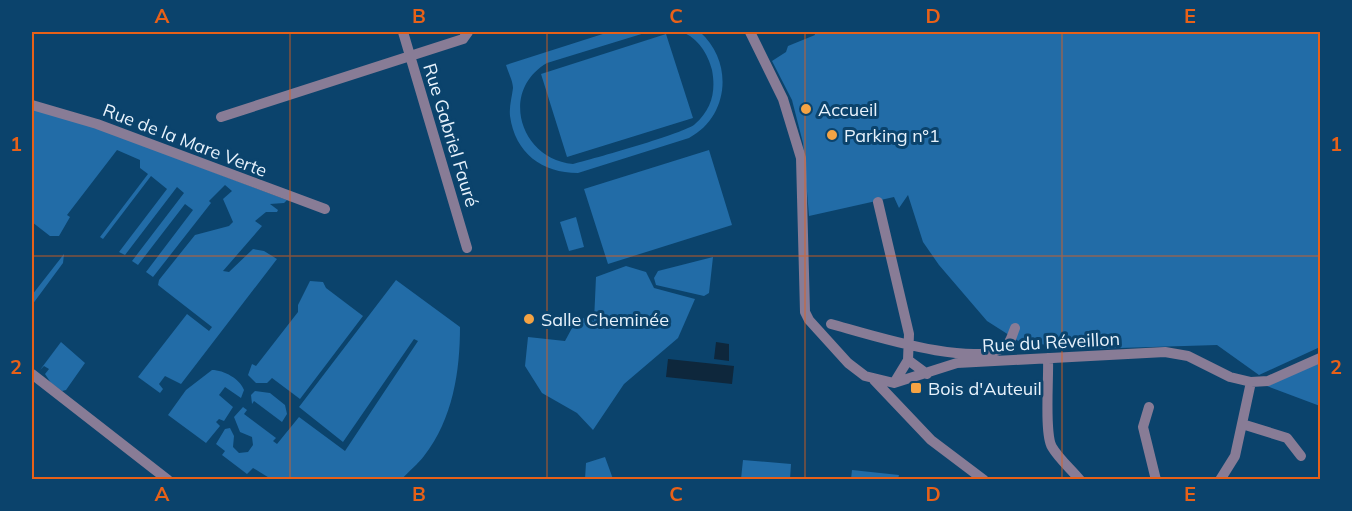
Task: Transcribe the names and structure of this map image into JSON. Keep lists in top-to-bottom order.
{
  "streets": {
    "street": ["Rue Gabriel Fauré", "Rue de la Mare Verte", "Rue du Réveillon"]
  },
  "places": {
    "other": ["Accueil", "Parking n°1", "Salle Cheminée"],
    "transit": ["Bois d'Auteuil"]
  },
  "grid": {
    "columns": [
      "A",
      "B",
      "C",
      "D",
      "E"
    ],
    "rows": ["1", "2"]
  }
}
